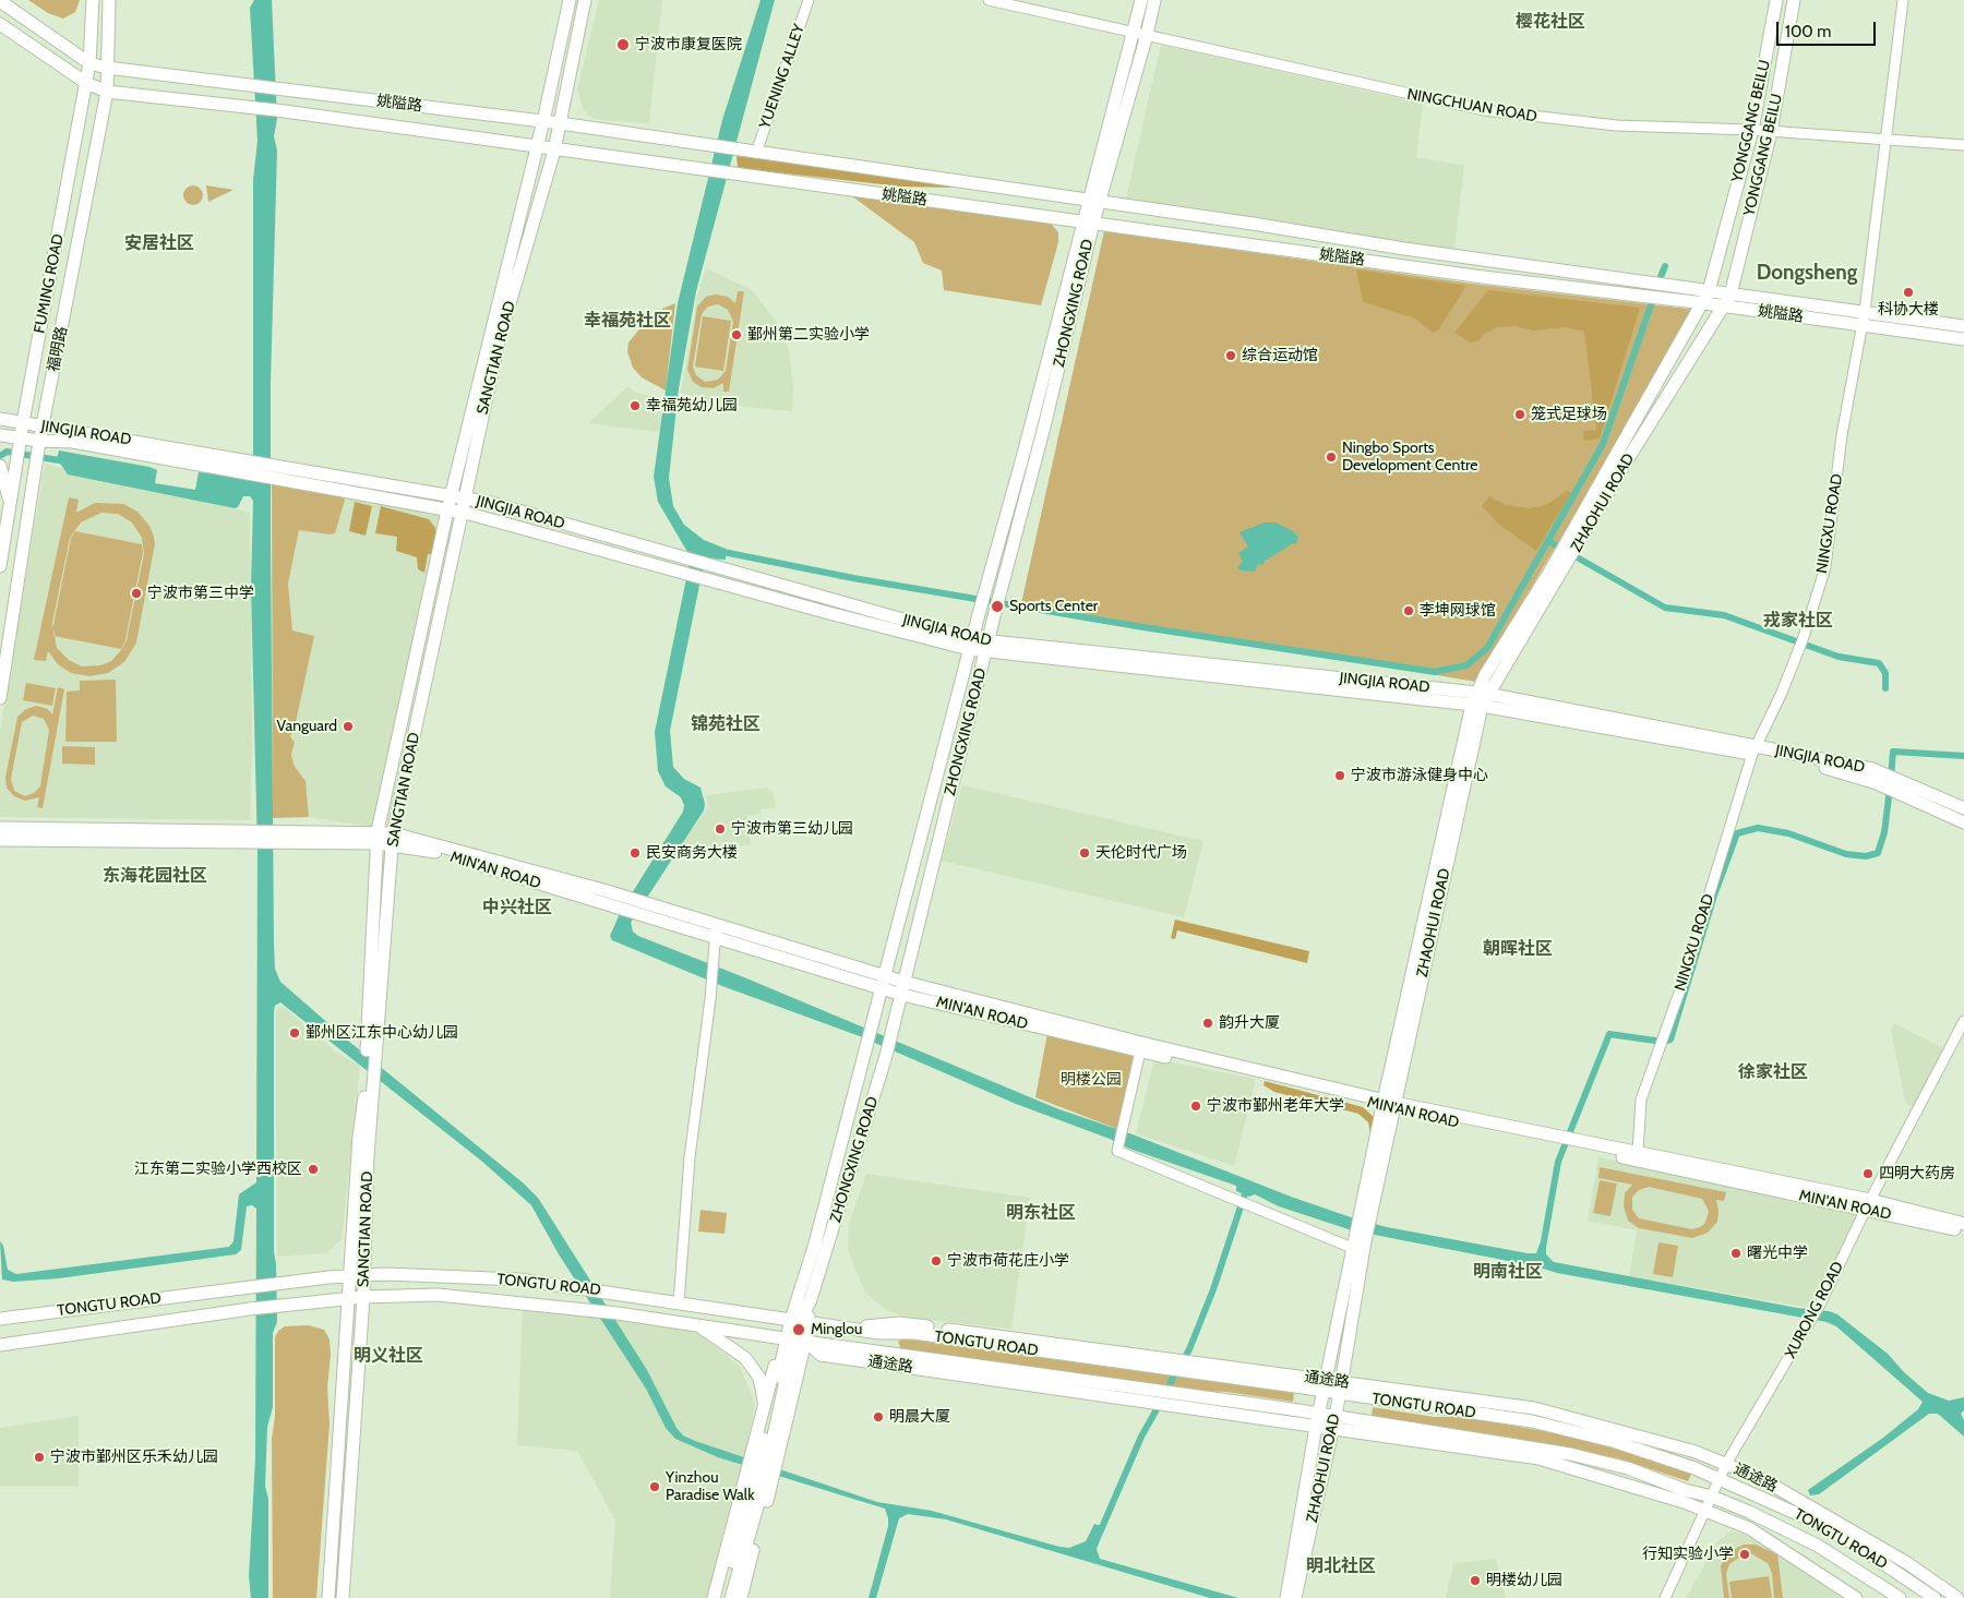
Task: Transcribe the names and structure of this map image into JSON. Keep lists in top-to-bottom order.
{
  "streets": {
    "main road": [
      "姚隘路",
      "YONGGANG BEILU",
      "FUMING ROAD",
      "ZHONGXING ROAD",
      "福明路",
      "SANGTIAN ROAD",
      "JINGJIA ROAD",
      "ZHAOHUI ROAD",
      "MIN'AN ROAD",
      "TONGTU ROAD",
      "通途路"
    ],
    "street": [
      "YUENING ALLEY",
      "NINGCHUAN ROAD",
      "NINGXU ROAD",
      "XURONG ROAD"
    ]
  },
  "crossings": [
    ["YUENING ALLEY", "姚隘路"],
    ["姚隘路", "YONGGANG BEILU"],
    ["姚隘路", "FUMING ROAD"],
    ["姚隘路", "ZHONGXING ROAD"],
    ["姚隘路", "福明路"],
    ["姚隘路", "SANGTIAN ROAD"],
    ["姚隘路", "ZHAOHUI ROAD"],
    ["姚隘路", "NINGXU ROAD"],
    ["NINGCHUAN ROAD", "YONGGANG BEILU"],
    ["NINGCHUAN ROAD", "ZHONGXING ROAD"],
    ["NINGCHUAN ROAD", "NINGXU ROAD"],
    ["YONGGANG BEILU", "ZHAOHUI ROAD"],
    ["FUMING ROAD", "JINGJIA ROAD"],
    ["ZHONGXING ROAD", "JINGJIA ROAD"],
    ["ZHONGXING ROAD", "MIN'AN ROAD"],
    ["ZHONGXING ROAD", "TONGTU ROAD"],
    ["福明路", "JINGJIA ROAD"],
    ["SANGTIAN ROAD", "JINGJIA ROAD"],
    ["SANGTIAN ROAD", "MIN'AN ROAD"],
    ["SANGTIAN ROAD", "TONGTU ROAD"],
    ["JINGJIA ROAD", "ZHAOHUI ROAD"],
    ["JINGJIA ROAD", "NINGXU ROAD"],
    ["ZHAOHUI ROAD", "MIN'AN ROAD"],
    ["ZHAOHUI ROAD", "TONGTU ROAD"],
    ["ZHAOHUI ROAD", "通途路"],
    ["NINGXU ROAD", "MIN'AN ROAD"],
    ["MIN'AN ROAD", "XURONG ROAD"],
    ["TONGTU ROAD", "XURONG ROAD"],
    ["TONGTU ROAD", "通途路"],
    ["XURONG ROAD", "通途路"]
  ],
  "districts": [
    "樱花社区",
    "安居社区",
    "Dongsheng",
    "幸福苑社区",
    "戎家社区",
    "锦苑社区",
    "东海花园社区",
    "中兴社区",
    "朝晖社区",
    "徐家社区",
    "明东社区",
    "明南社区",
    "明义社区",
    "明北社区"
  ],
  "parks": ["明楼公园"],
  "places": [
    "宁波市康复医院",
    "科协大楼",
    "鄞州第二实验小学",
    "综合运动馆",
    "幸福苑幼儿园",
    "笼式足球场",
    "Ningbo Sports Development Centre",
    "宁波市第三中学",
    "Sports Center",
    "李坤网球馆",
    "Vanguard",
    "宁波市游泳健身中心",
    "宁波市第三幼儿园",
    "民安商务大楼",
    "天伦时代广场",
    "韵升大厦",
    "鄞州区江东中心幼儿园",
    "宁波市鄞州老年大学",
    "江东第二实验小学西校区",
    "四明大药房",
    "曙光中学",
    "宁波市荷花庄小学",
    "Minglou",
    "明晨大厦",
    "宁波市鄞州区乐禾幼儿园",
    "Yinzhou Paradise Walk",
    "行知实验小学",
    "明楼幼儿园"
  ],
  "scale_bar": "100 m"
}
